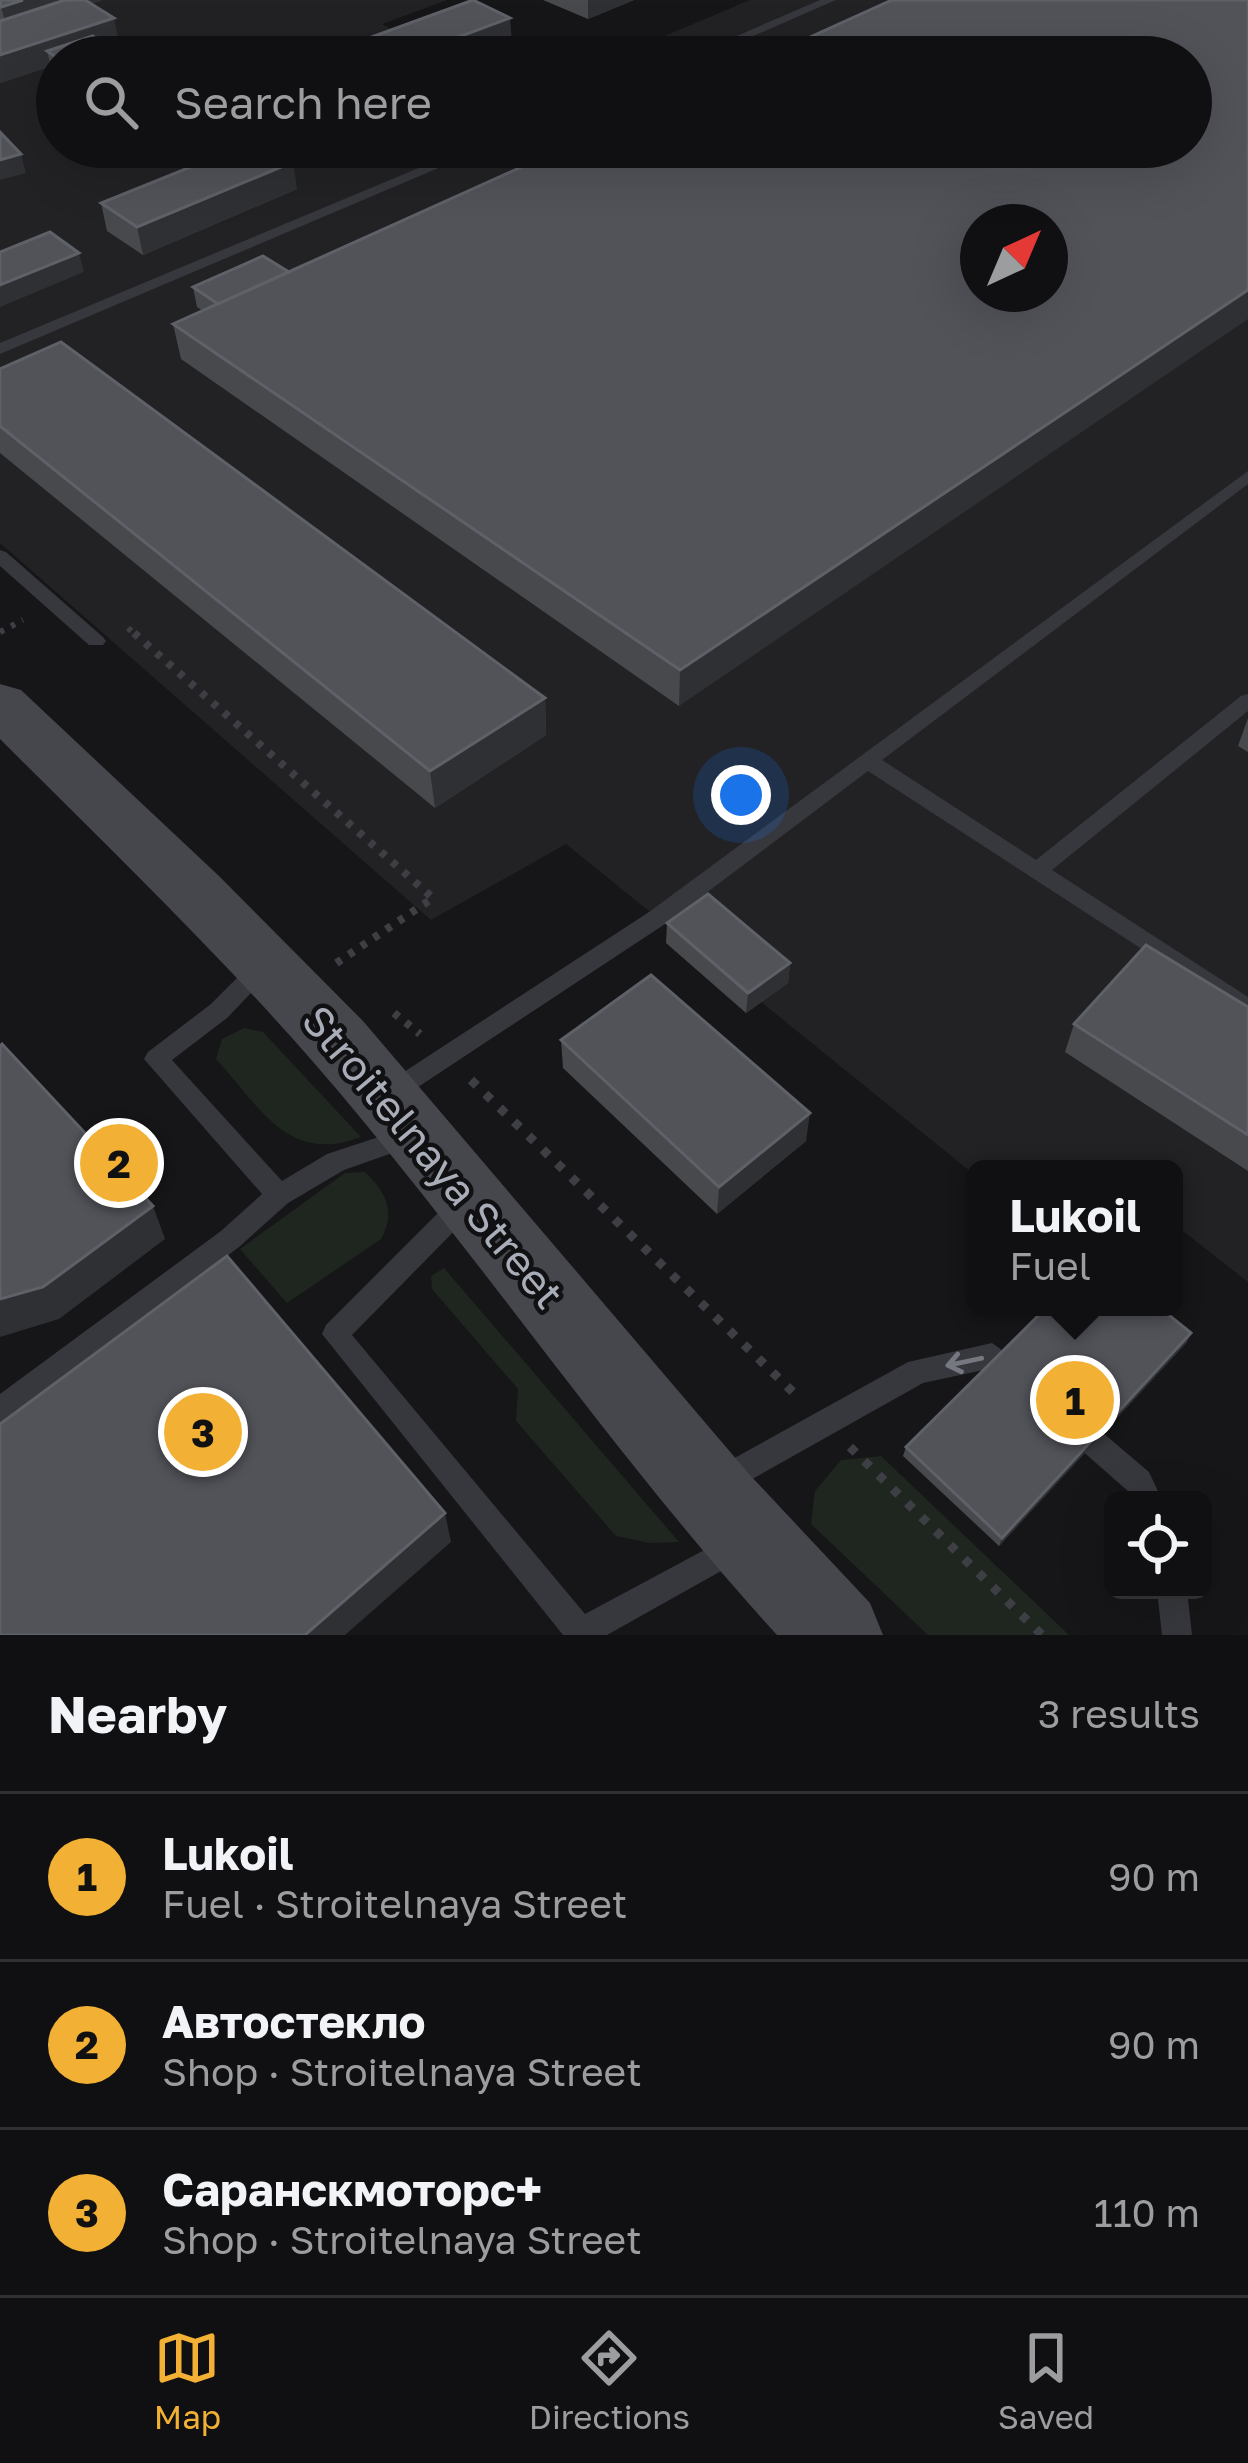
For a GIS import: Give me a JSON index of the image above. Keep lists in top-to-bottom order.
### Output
{
  "streets": {
    "street": ["Stroitelnaya Street"]
  },
  "north": "top right",
  "page": {
    "search": "Search here",
    "pins": ["2", "1", "3"],
    "popup": ["Lukoil", "Fuel"],
    "heading": ["Nearby", "3 results"],
    "list": [
      {
        "mark": "1",
        "name": "Lukoil",
        "note": "Fuel · Stroitelnaya Street",
        "value": "90 m"
      },
      {
        "mark": "2",
        "name": "Автостекло",
        "note": "Shop · Stroitelnaya Street",
        "value": "90 m"
      },
      {
        "mark": "3",
        "name": "Саранскмоторс+",
        "note": "Shop · Stroitelnaya Street",
        "value": "110 m"
      }
    ],
    "nav": ["Map", "Directions", "Saved"]
  }
}
